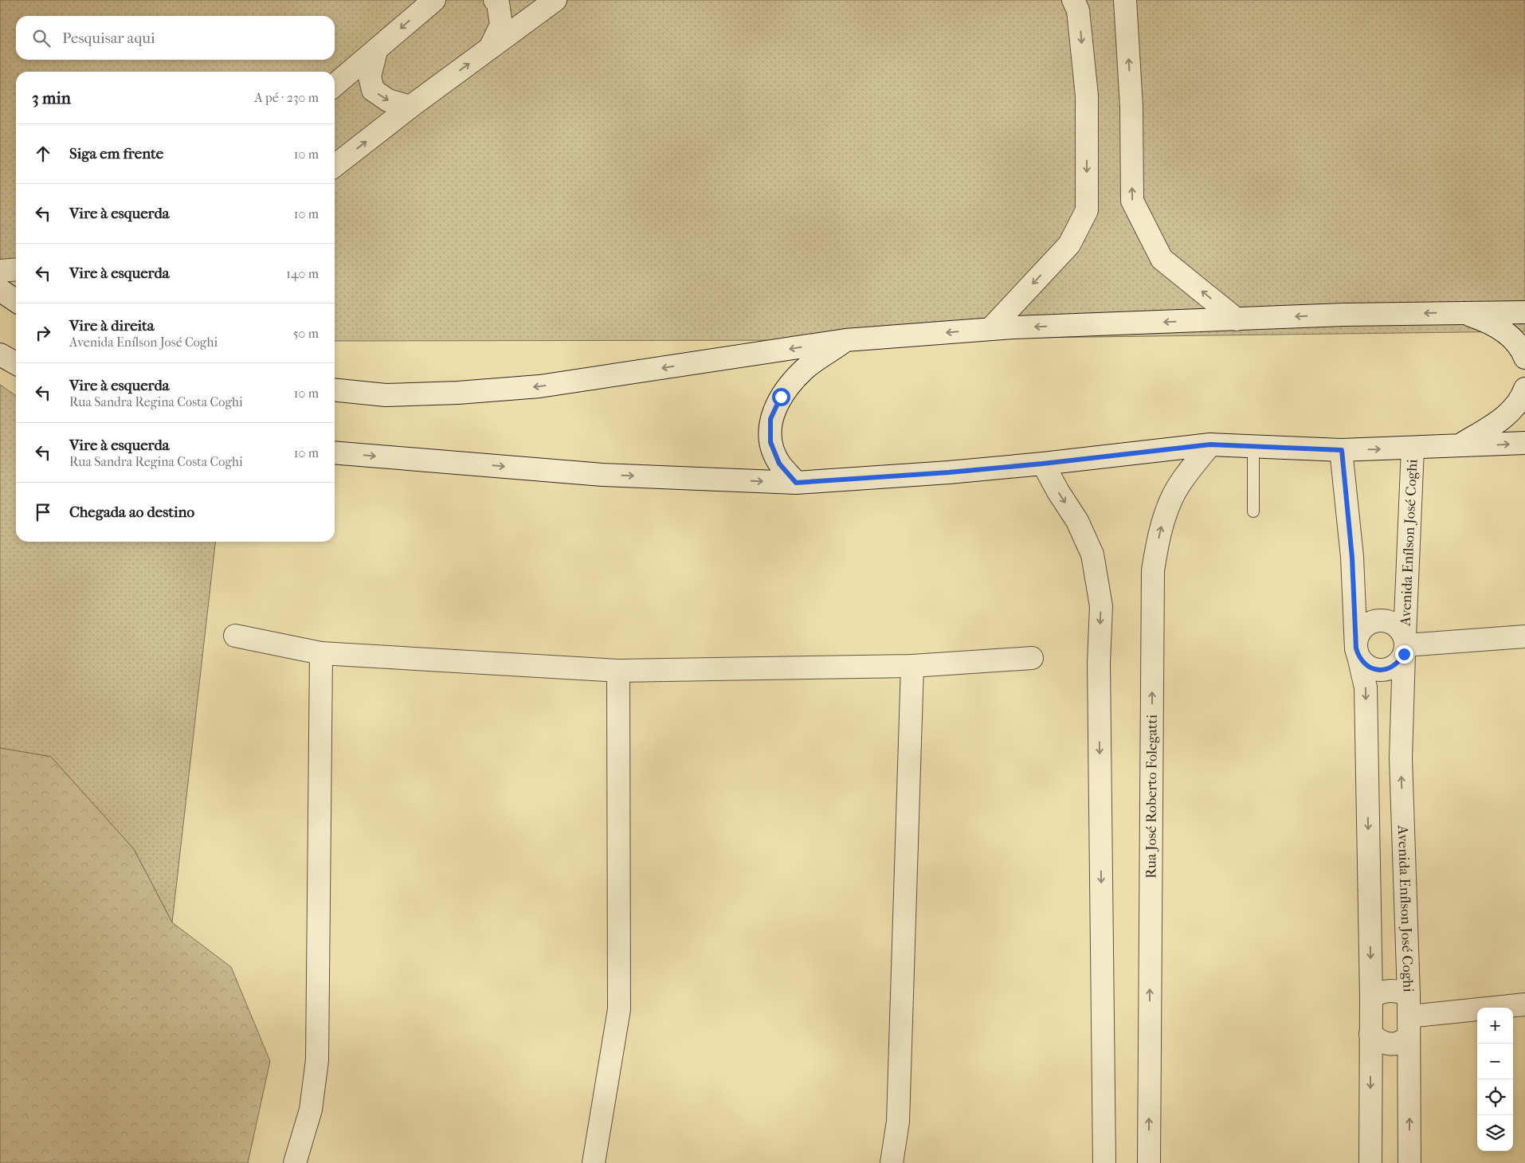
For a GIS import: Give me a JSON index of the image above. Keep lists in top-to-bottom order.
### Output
{
  "streets": {
    "street": ["Avenida Enílson José Coghi", "Rua José Roberto Folegatti"]
  },
  "page": {
    "search": "Pesquisar aqui",
    "heading": ["3 min", "A pé · 230 m"],
    "list": [
      ["Siga em frente", "10 m"],
      ["Vire à esquerda", "10 m"],
      ["Vire à esquerda", "140 m"],
      ["Vire à direita", "Avenida Enílson José Coghi", "50 m"],
      ["Vire à esquerda", "Rua Sandra Regina Costa Coghi", "10 m"],
      ["Vire à esquerda", "Rua Sandra Regina Costa Coghi", "10 m"],
      "Chegada ao destino"
    ],
    "map_buttons": ["+", "−"]
  }
}
